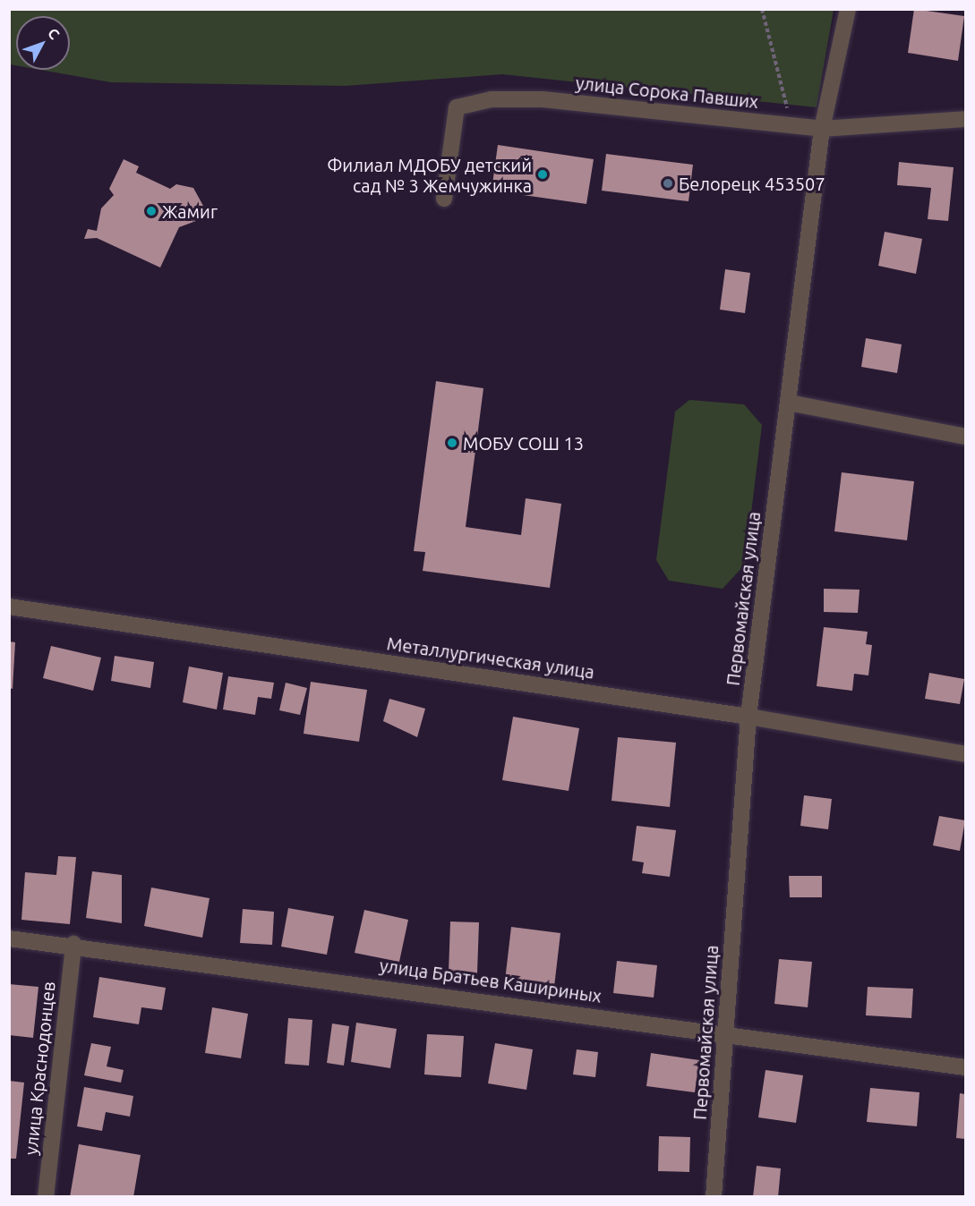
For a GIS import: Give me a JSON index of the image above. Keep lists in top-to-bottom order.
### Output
{
  "streets": {
    "street": [
      "улица Сорока Павших",
      "Первомайская улица",
      "Металлургическая улица",
      "улица Братьев Кашириных",
      "улица Краснодонцев"
    ]
  },
  "crossings": [
    ["улица Сорока Павших", "Первомайская улица"],
    ["Первомайская улица", "Металлургическая улица"],
    ["Первомайская улица", "улица Братьев Кашириных"],
    ["улица Братьев Кашириных", "улица Краснодонцев"]
  ],
  "places": [
    "Филиал МДОБУ детский сад № 3 Жемчужинка",
    "Белорецк 453507",
    "Жамиг",
    "МОБУ СОШ 13"
  ],
  "north": "top right"
}
